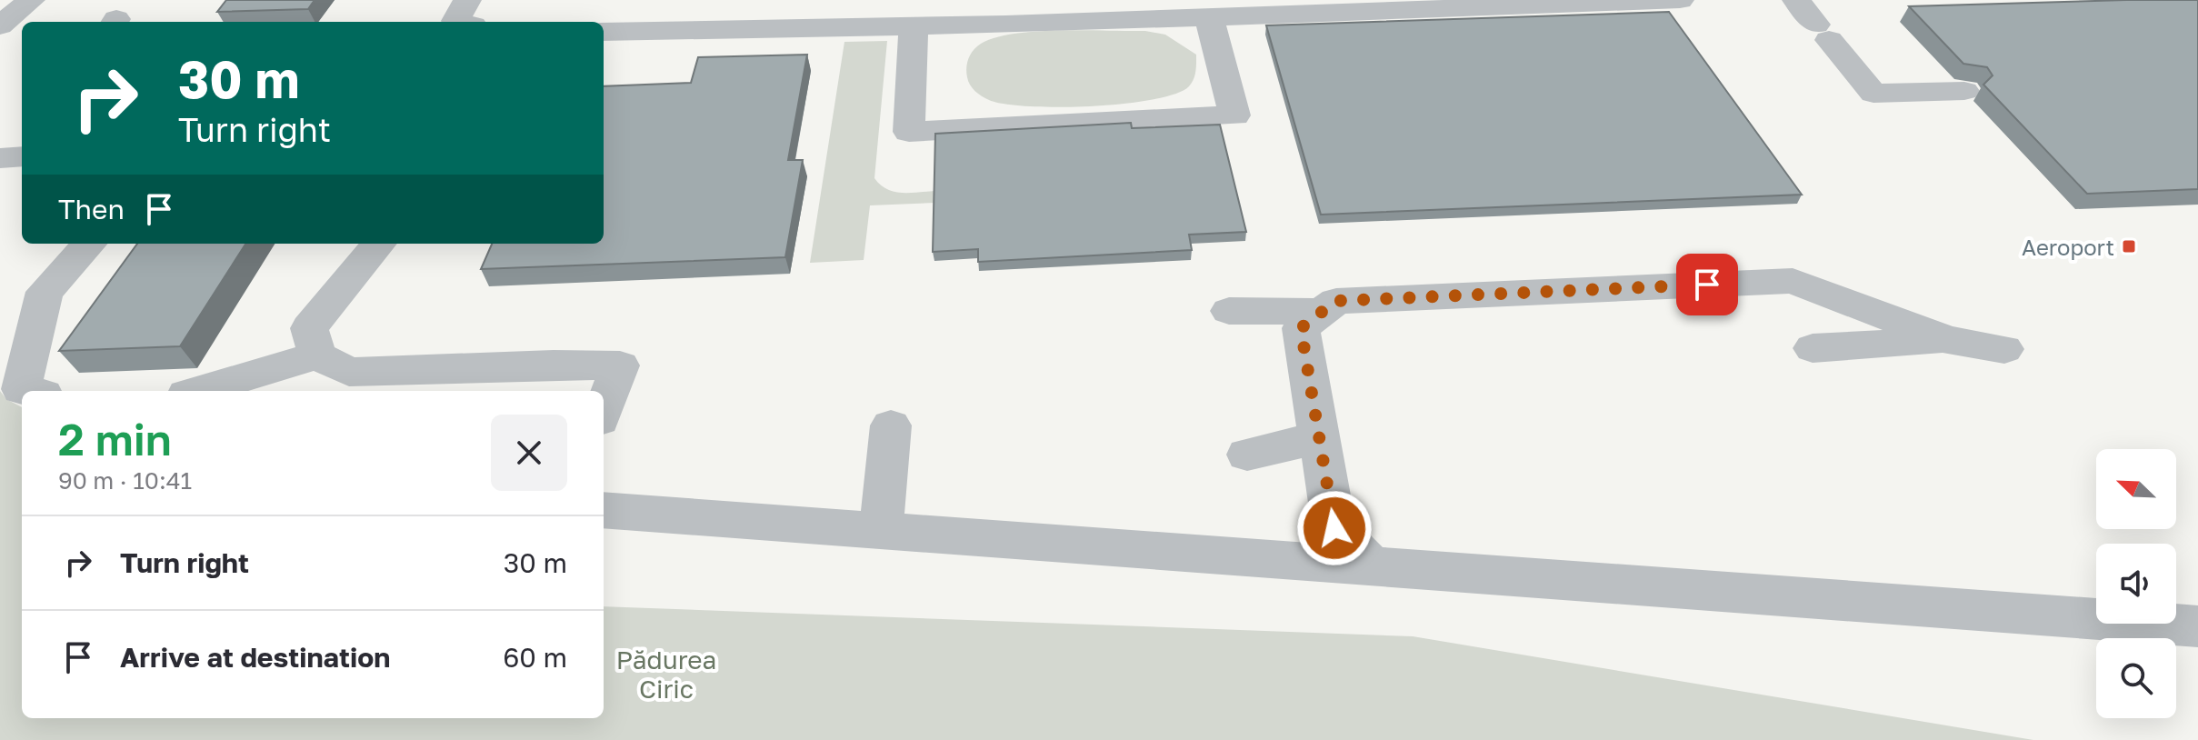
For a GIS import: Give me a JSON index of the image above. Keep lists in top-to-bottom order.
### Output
{
  "parks": ["Pădurea Ciric"],
  "places": {
    "transit": ["Aeroport"]
  },
  "north": "top left",
  "page": {
    "turn": ["30 m", "Turn right"],
    "then": "Then",
    "heading": ["2 min", "90 m · 10:41"],
    "list": [
      {
        "name": "Turn right",
        "value": "30 m"
      },
      {
        "name": "Arrive at destination",
        "value": "60 m"
      }
    ]
  }
}
